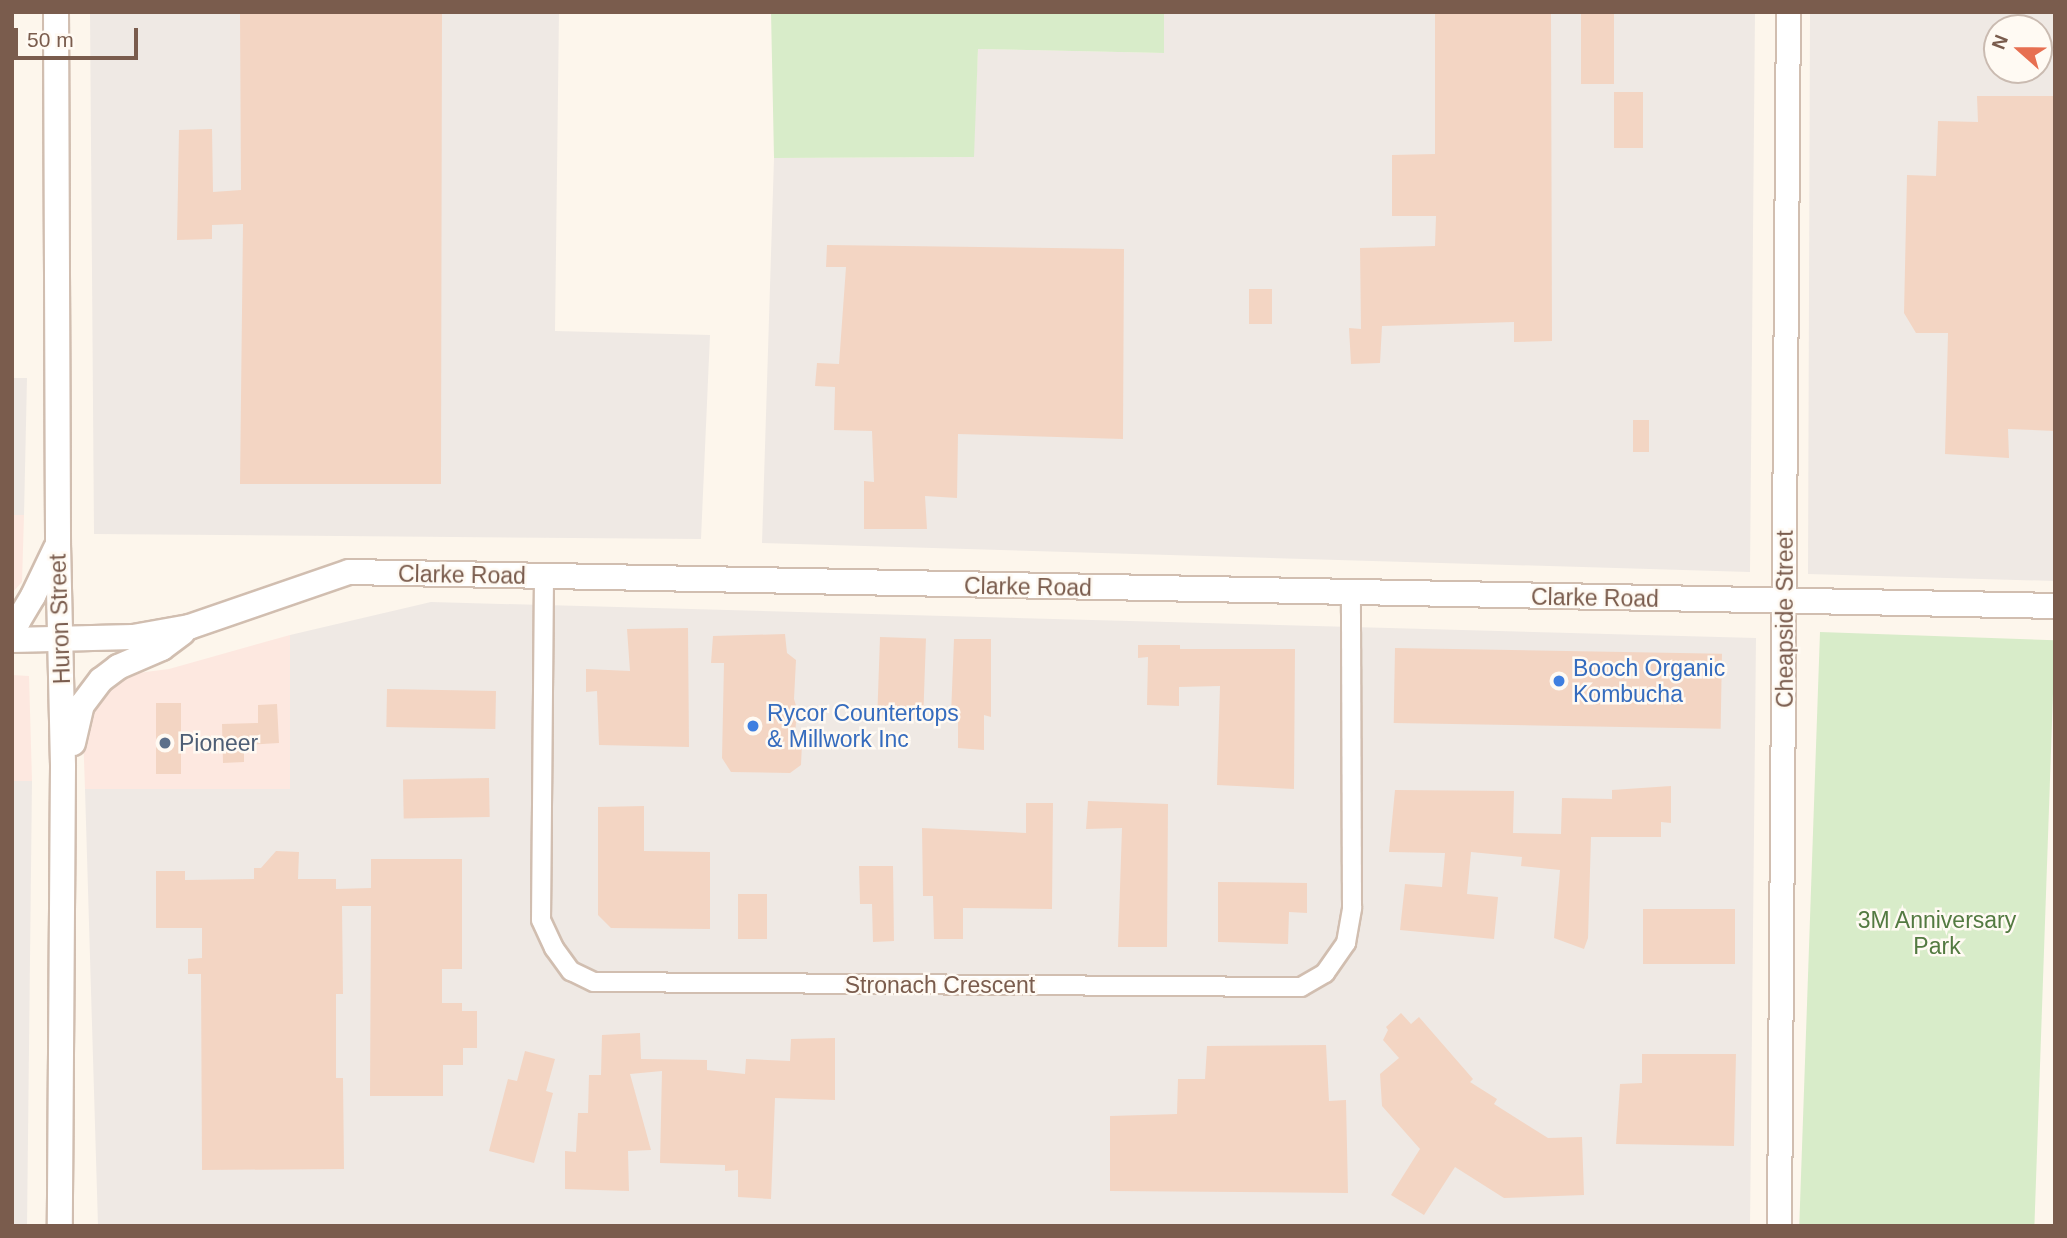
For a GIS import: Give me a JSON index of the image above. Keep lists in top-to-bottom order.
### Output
{
  "streets": {
    "main road": ["Clarke Road", "Huron Street"],
    "street": ["Cheapside Street", "Stronach Crescent"]
  },
  "crossings": [
    ["Clarke Road", "Huron Street"],
    ["Clarke Road", "Cheapside Street"],
    ["Clarke Road", "Stronach Crescent"]
  ],
  "parks": ["3M Anniversary Park"],
  "places": ["Booch Organic Kombucha", "Rycor Countertops & Millwork Inc", "Pioneer"],
  "scale_bar": "50 m",
  "north": "left"
}
